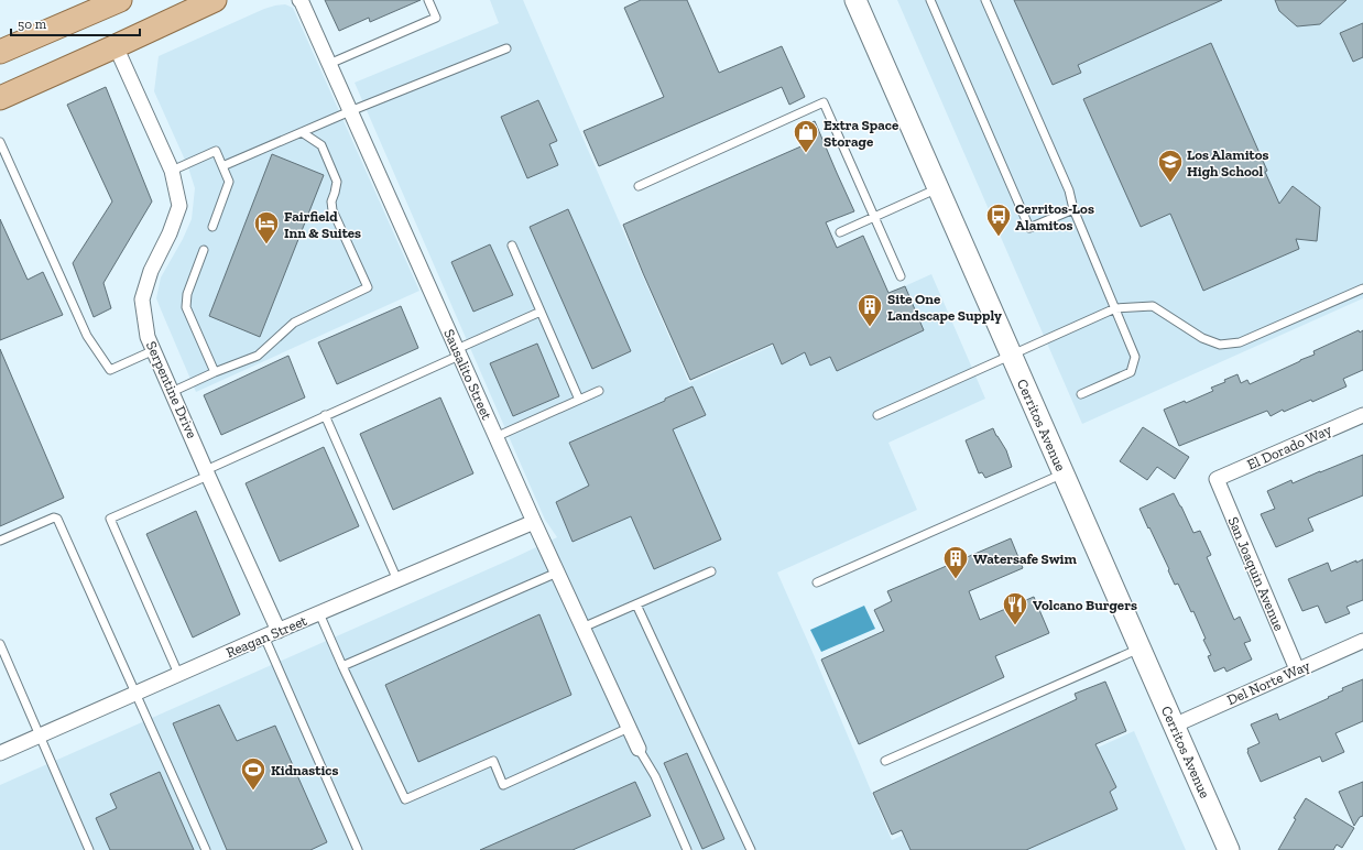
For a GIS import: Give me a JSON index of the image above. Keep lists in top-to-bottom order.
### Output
{
  "streets": {
    "main road": ["Cerritos Avenue"],
    "street": [
      "Sausalito Street",
      "Serpentine Drive",
      "El Dorado Way",
      "San Joaquin Avenue",
      "Reagan Street",
      "Del Norte Way"
    ]
  },
  "crossings": [
    ["Sausalito Street", "Reagan Street"],
    ["Serpentine Drive", "Reagan Street"],
    ["Cerritos Avenue", "Del Norte Way"],
    ["El Dorado Way", "San Joaquin Avenue"],
    ["San Joaquin Avenue", "Del Norte Way"]
  ],
  "places": {
    "shop": ["Extra Space Storage"],
    "school or university": ["Los Alamitos High School"],
    "bus stop": ["Cerritos-Los Alamitos"],
    "hotel": ["Fairfield Inn & Suites"],
    "building": ["Site One Landscape Supply", "Watersafe Swim"],
    "restaurant": ["Volcano Burgers"],
    "sports": ["Kidnastics"]
  },
  "scale_bar": "50 m"
}
